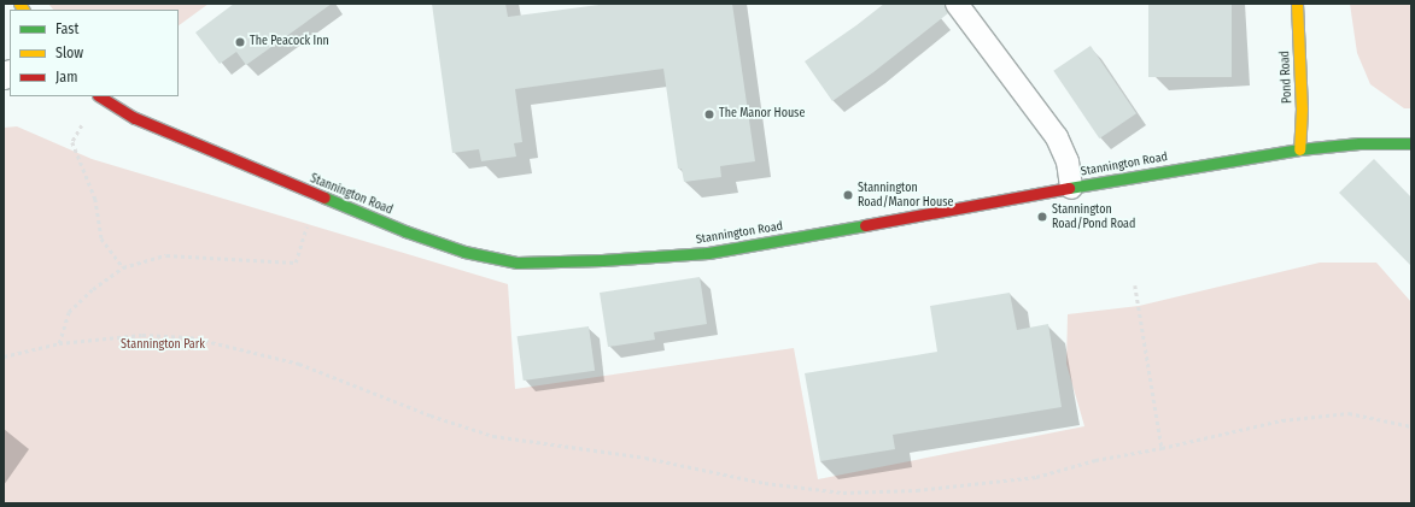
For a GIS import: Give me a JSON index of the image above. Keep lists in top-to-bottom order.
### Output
{
  "streets": {
    "main road": ["Pond Road", "Stannington Road"]
  },
  "crossings": [
    ["Pond Road", "Stannington Road"]
  ],
  "parks": ["Stannington Park"],
  "places": [
    "The Peacock Inn",
    "The Manor House",
    "Stannington Road/Manor House",
    "Stannington Road/Pond Road"
  ],
  "legend": ["Fast", "Slow", "Jam"]
}
